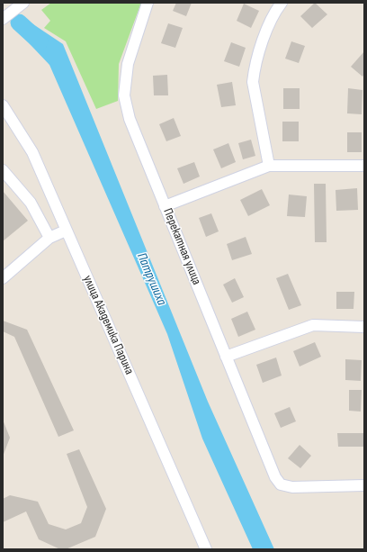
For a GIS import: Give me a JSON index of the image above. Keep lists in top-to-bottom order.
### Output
{
  "streets": {
    "street": ["Перекатная улица", "улица Академика Парина"]
  },
  "water": ["Патрушиха"]
}
